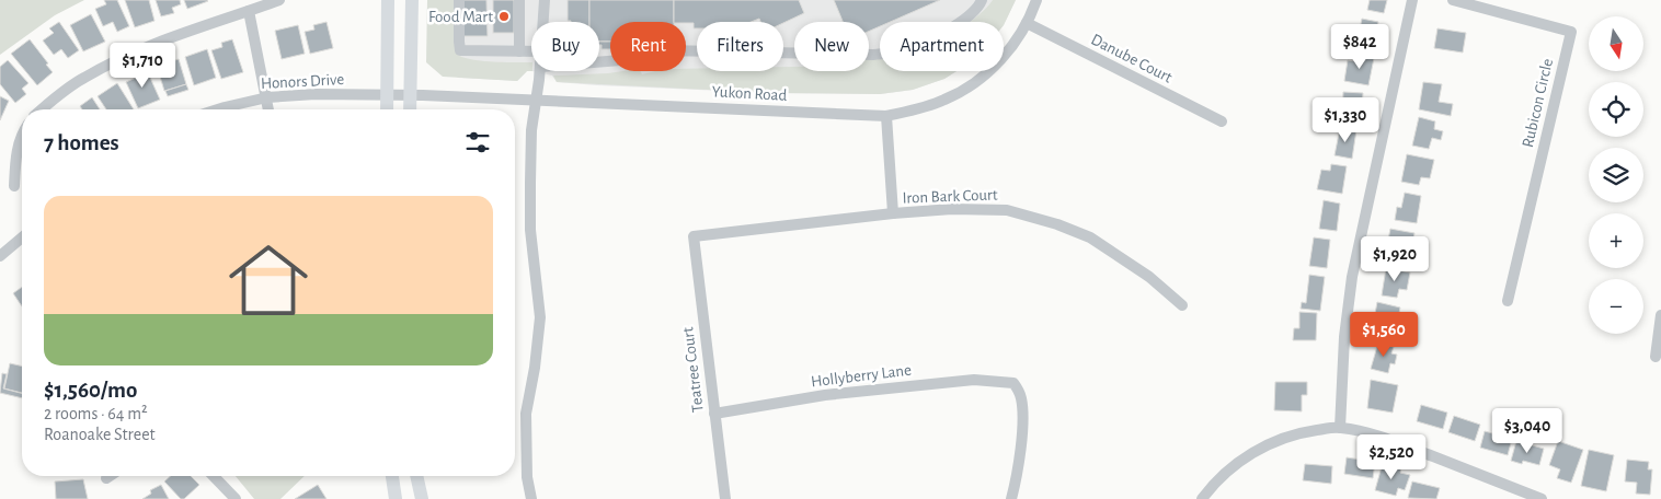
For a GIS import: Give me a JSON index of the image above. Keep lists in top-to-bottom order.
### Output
{
  "streets": {
    "street": [
      "Danube Court",
      "Honors Drive",
      "Yukon Road",
      "Rubicon Circle",
      "Iron Bark Court",
      "Teatree Court",
      "Hollyberry Lane"
    ]
  },
  "crossings": [
    ["Danube Court", "Yukon Road"],
    ["Honors Drive", "Yukon Road"],
    ["Iron Bark Court", "Teatree Court"],
    ["Teatree Court", "Hollyberry Lane"]
  ],
  "places": ["Food Mart"],
  "north": "bottom",
  "page": {
    "map_buttons": ["+", "−"],
    "chip": [
      "Buy",
      "Rent",
      "Filters",
      "New",
      "Apartment"
    ],
    "price": [
      "$842",
      "$1,710",
      "$1,330",
      "$1,920",
      "$1,560",
      "$3,040",
      "$2,520"
    ],
    "heading": "7 homes",
    "list": [
      {
        "name": "$1,560/mo",
        "note": "2 rooms · 64 m² · Roanoake Street"
      }
    ]
  }
}
